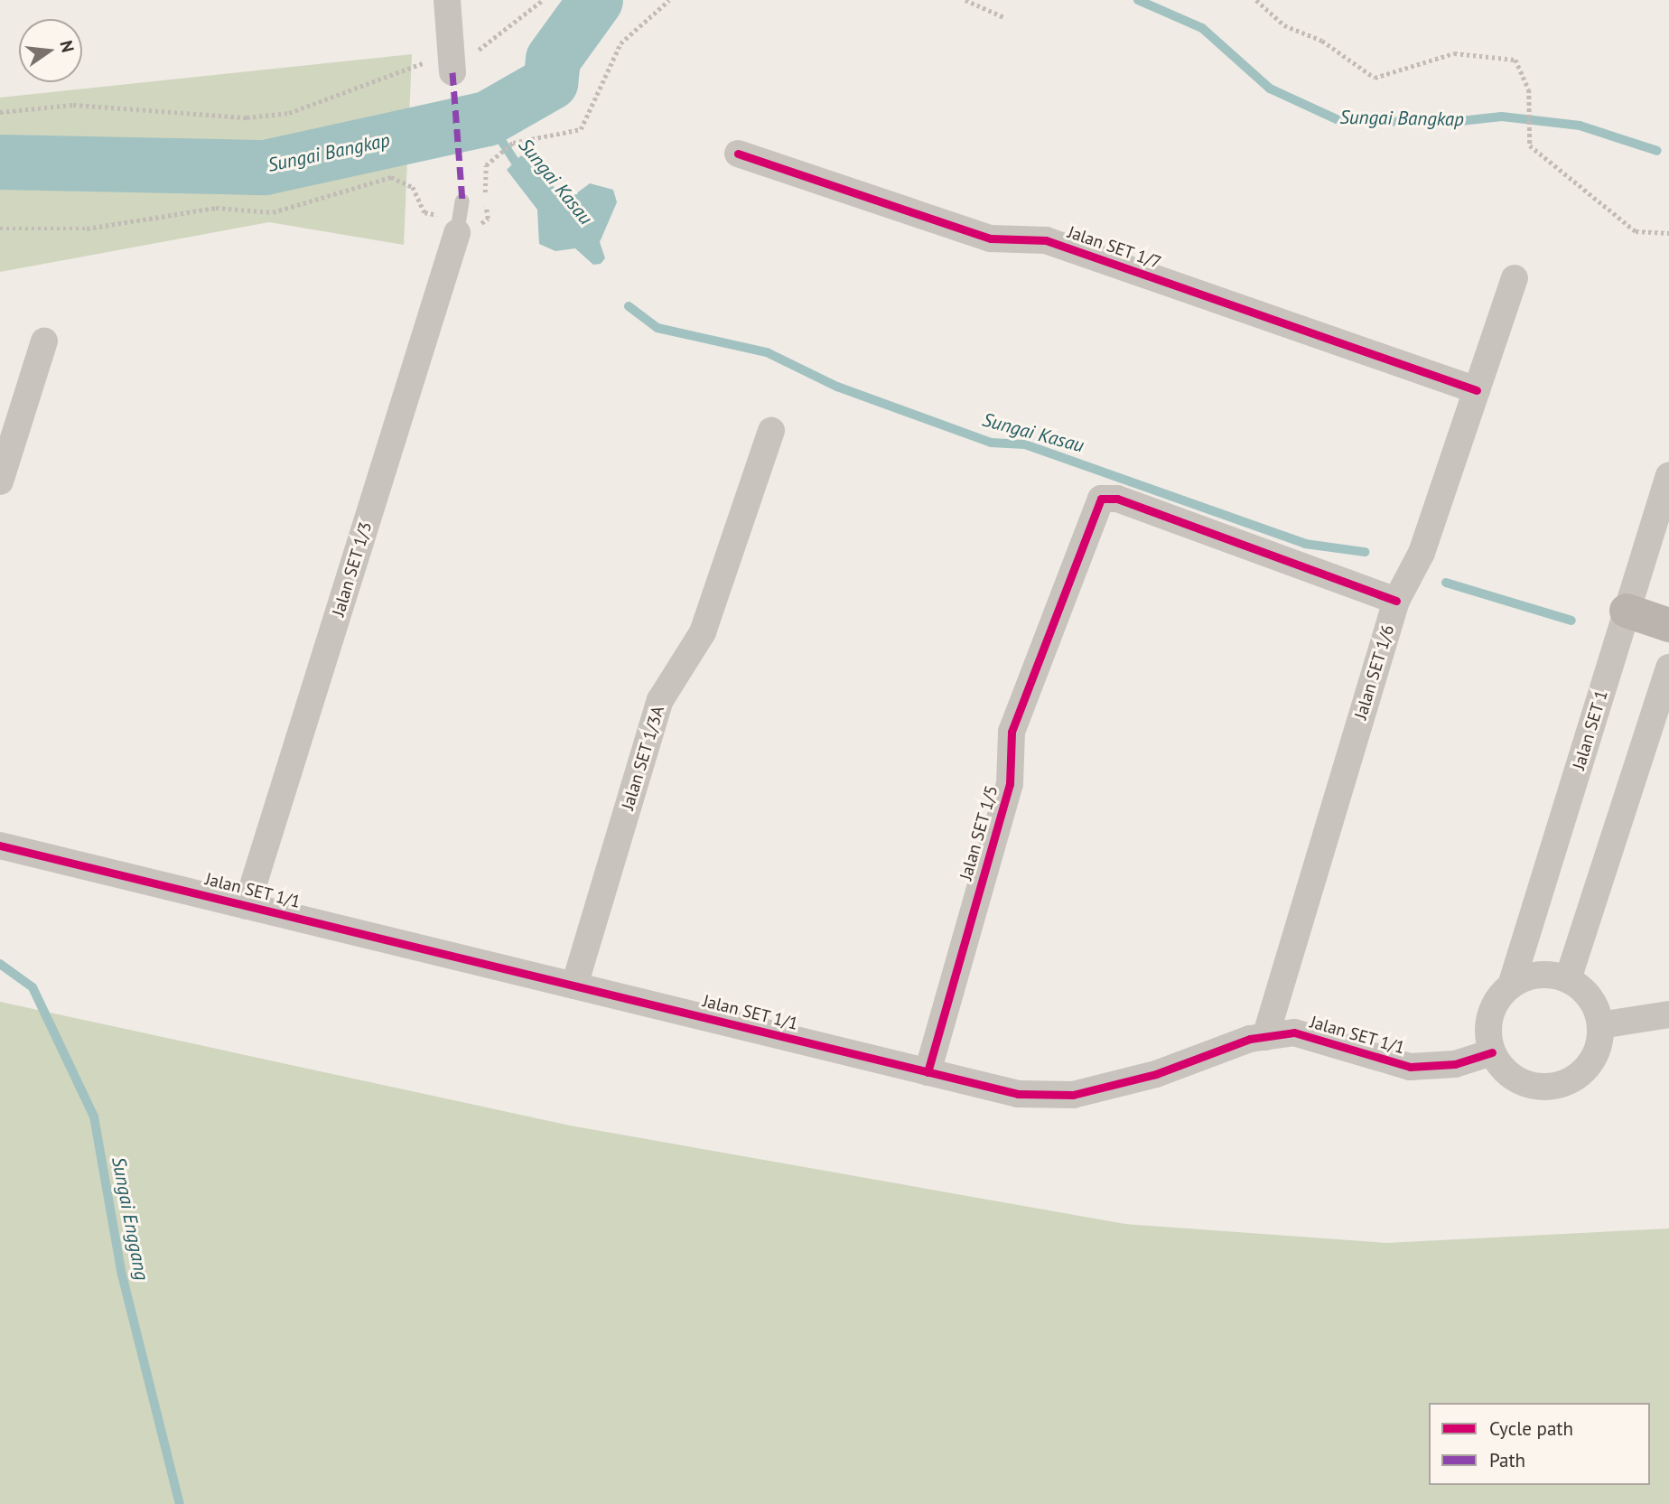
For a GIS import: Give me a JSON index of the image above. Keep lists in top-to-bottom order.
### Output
{
  "streets": {
    "street": [
      "Jalan SET 1/7",
      "Jalan SET 1/3",
      "Jalan SET 1/6",
      "Jalan SET 1",
      "Jalan SET 1/3A",
      "Jalan SET 1/5",
      "Jalan SET 1/1"
    ]
  },
  "crossings": [
    ["Jalan SET 1/7", "Jalan SET 1/6"],
    ["Jalan SET 1/3", "Jalan SET 1/1"],
    ["Jalan SET 1/6", "Jalan SET 1/5"],
    ["Jalan SET 1/6", "Jalan SET 1/1"],
    ["Jalan SET 1", "Jalan SET 1/1"],
    ["Jalan SET 1/3A", "Jalan SET 1/1"],
    ["Jalan SET 1/5", "Jalan SET 1/1"]
  ],
  "water": ["Sungai Bangkap", "Sungai Kasau", "Sungai Enggang"],
  "legend": ["Cycle path", "Path"],
  "north": "right"
}
